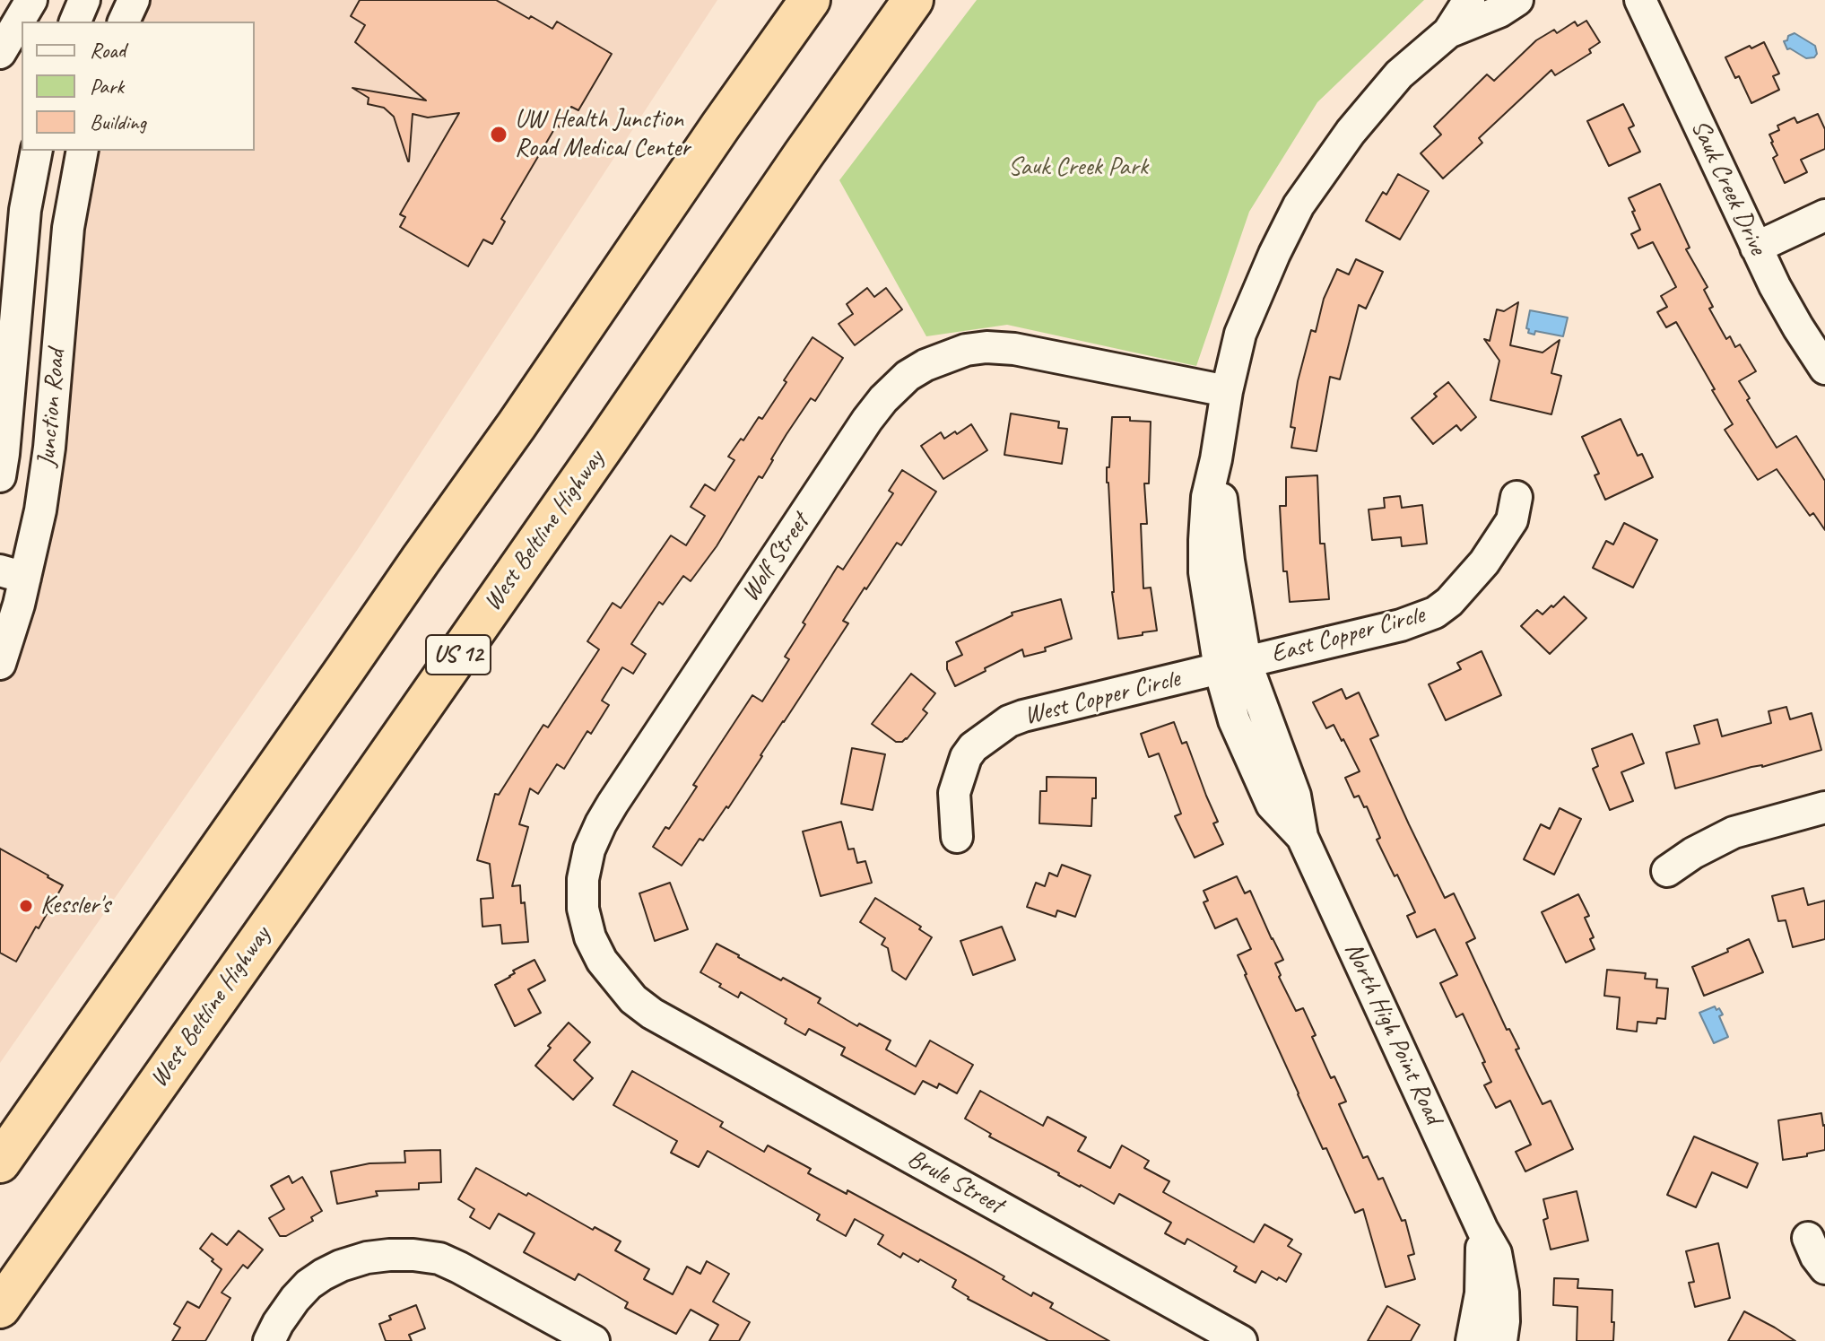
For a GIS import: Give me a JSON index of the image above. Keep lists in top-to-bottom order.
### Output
{
  "streets": {
    "highway": ["West Beltline Highway", "US 12"],
    "street": [
      "Sauk Creek Drive",
      "Junction Road",
      "Wolf Street",
      "East Copper Circle",
      "West Copper Circle",
      "North High Point Road",
      "Brule Street"
    ]
  },
  "crossings": [
    ["Wolf Street", "North High Point Road"],
    ["Wolf Street", "Brule Street"],
    ["East Copper Circle", "West Copper Circle"],
    ["East Copper Circle", "North High Point Road"],
    ["West Copper Circle", "North High Point Road"]
  ],
  "parks": ["Sauk Creek Park"],
  "places": ["UW Health Junction Road Medical Center", "Kessler's"],
  "legend": ["Road", "Park", "Building"]
}
